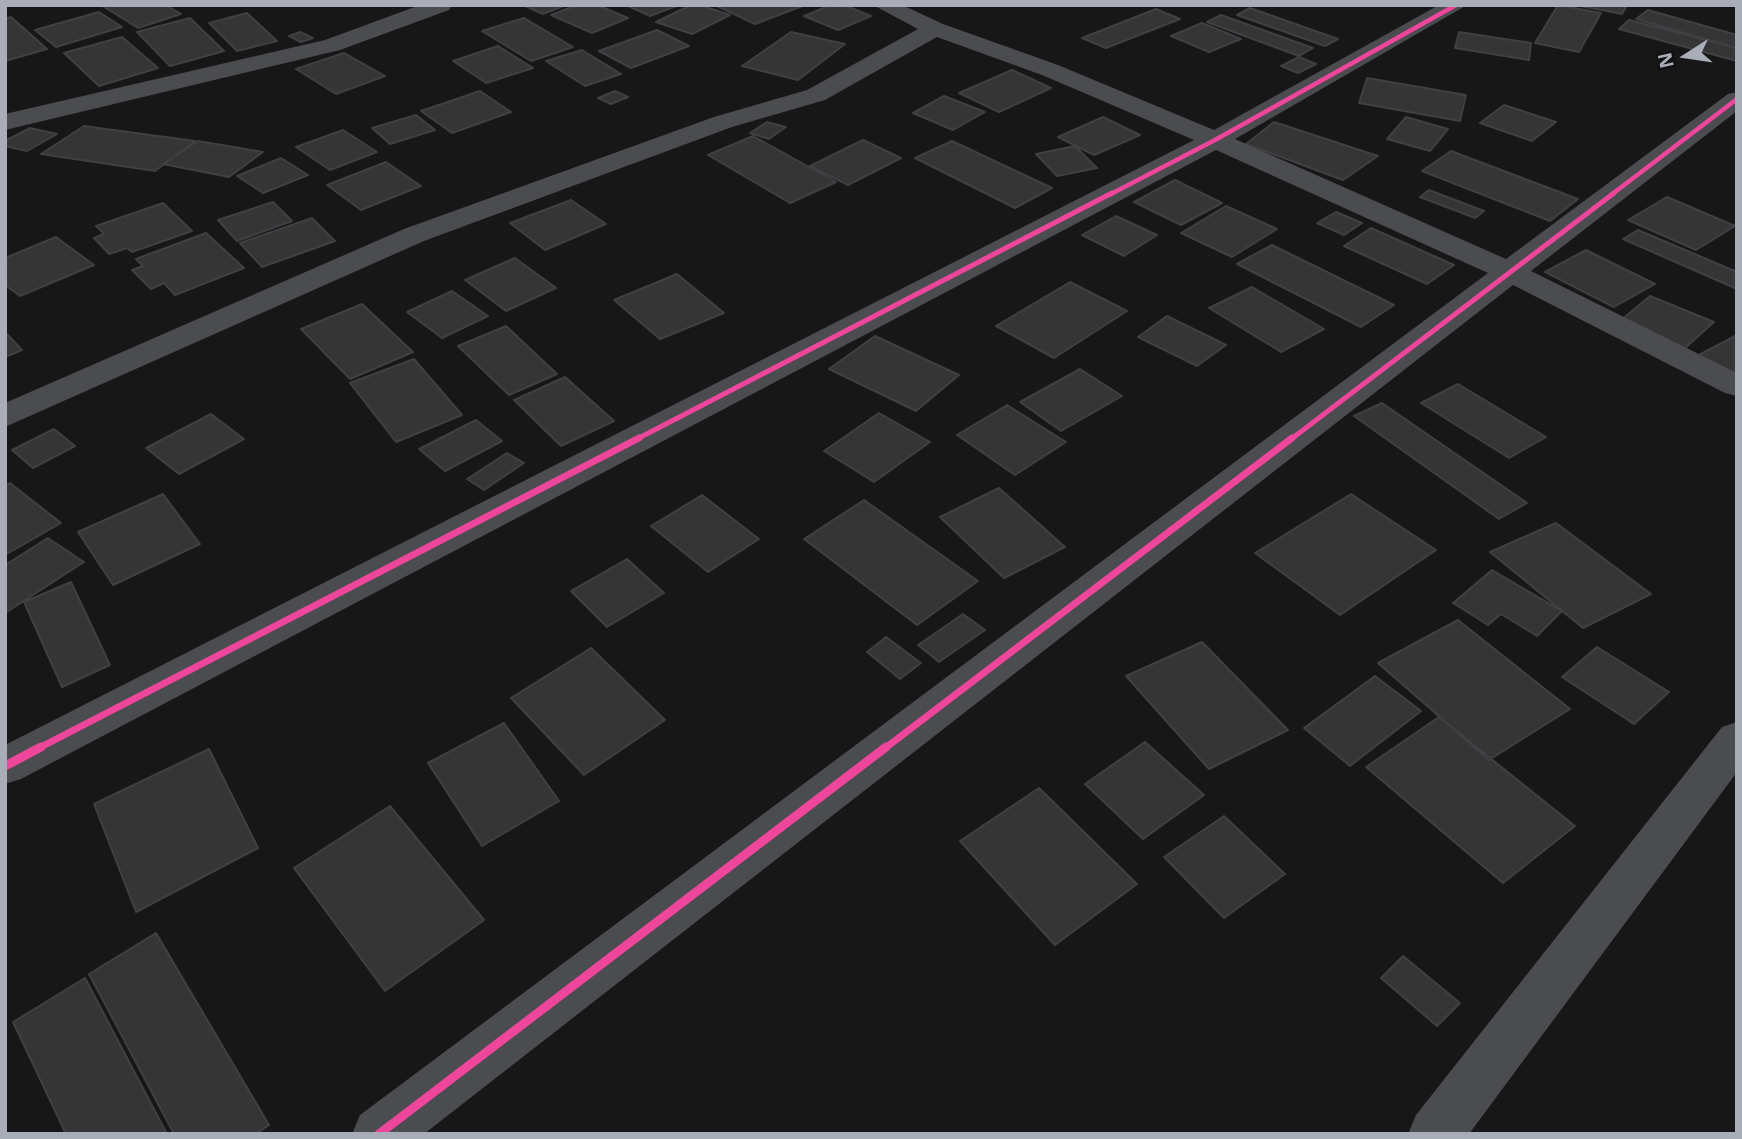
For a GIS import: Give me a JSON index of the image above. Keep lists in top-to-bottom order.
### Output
{
  "north": "left"
}
